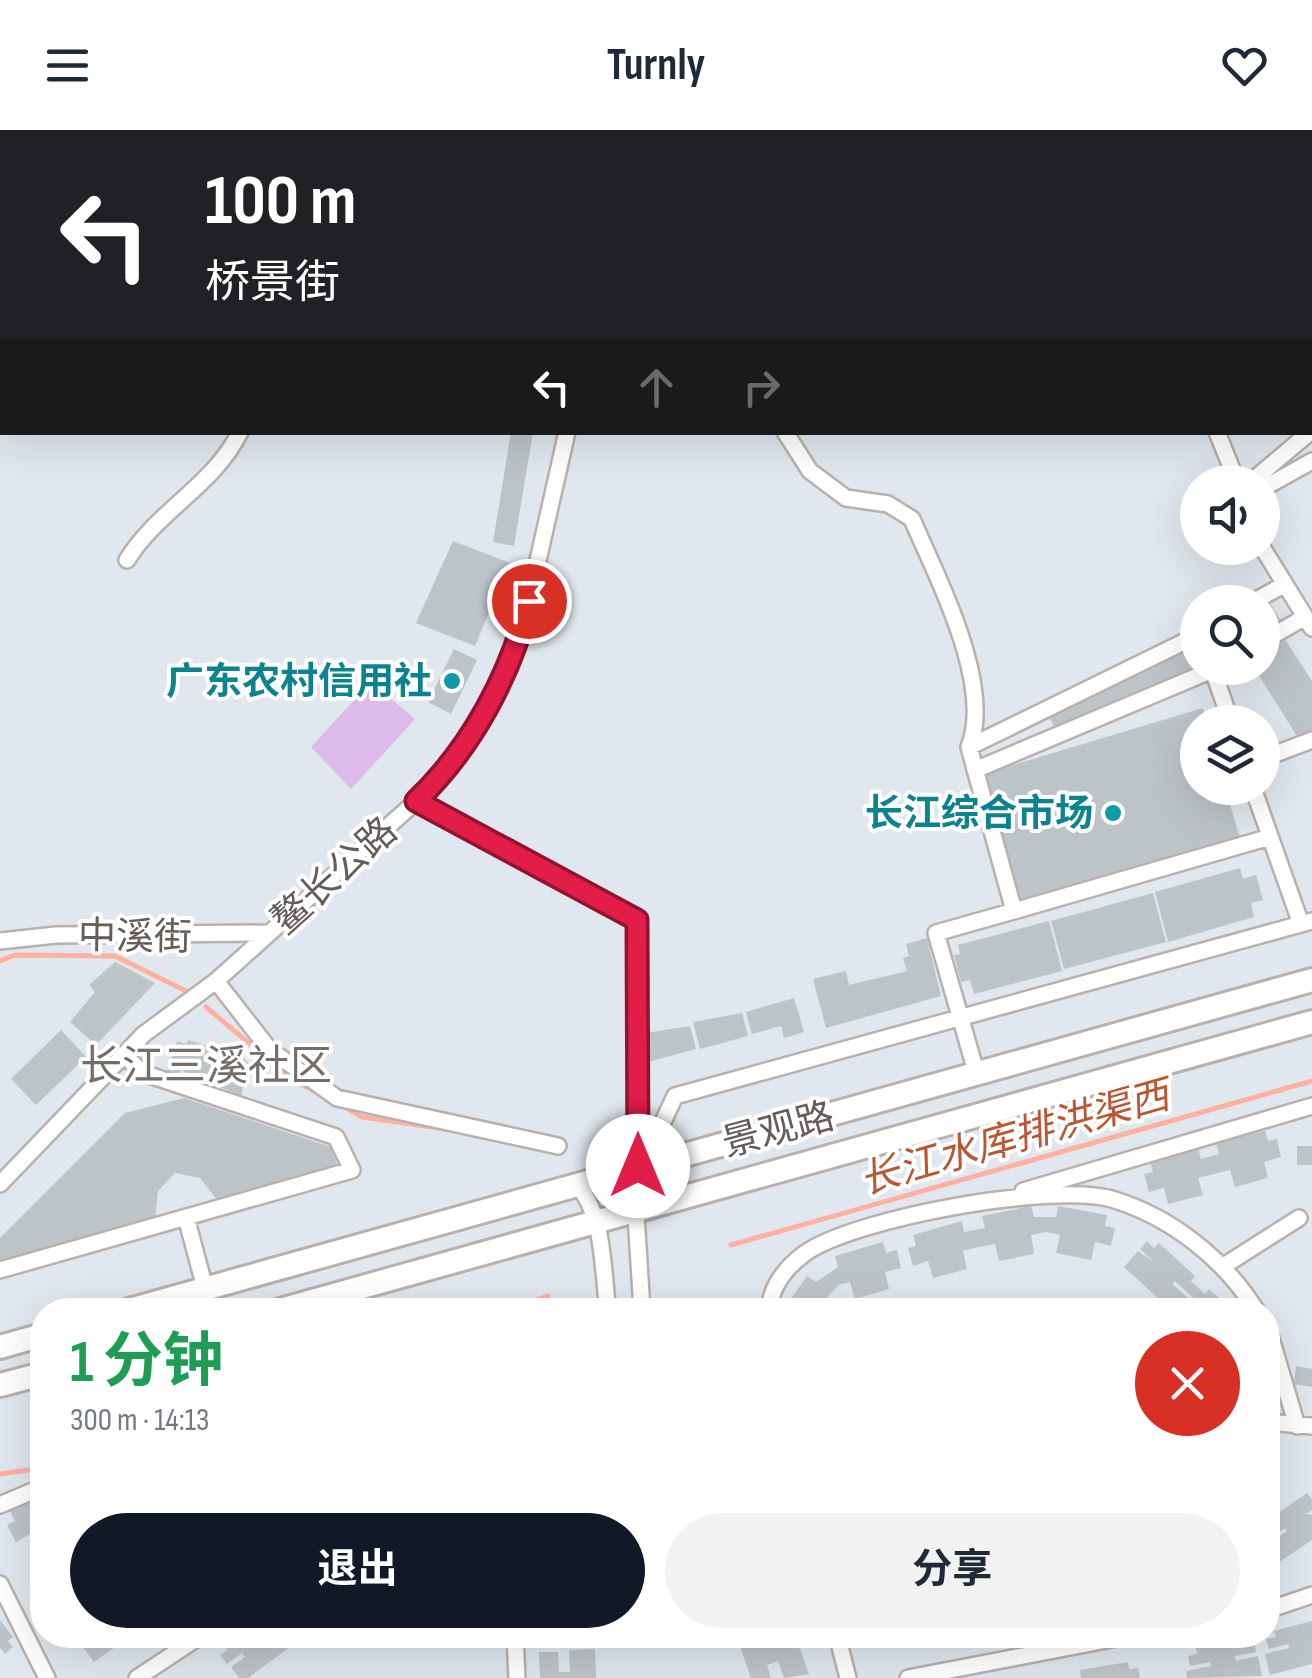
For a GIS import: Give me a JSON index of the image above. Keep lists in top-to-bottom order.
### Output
{
  "streets": {
    "main road": ["景观路"],
    "street": ["鳌长公路", "中溪街"]
  },
  "crossings": [
    ["鳌长公路", "中溪街"]
  ],
  "districts": ["长江三溪社区"],
  "water": ["长江水库排洪渠西"],
  "places": ["广东农村信用社", "长江综合市场"],
  "page": {
    "header": "Turnly",
    "turn": ["100 m", "桥景街"],
    "heading": ["1 分钟", "300 m · 14:13"],
    "buttons": ["退出", "分享"]
  }
}
